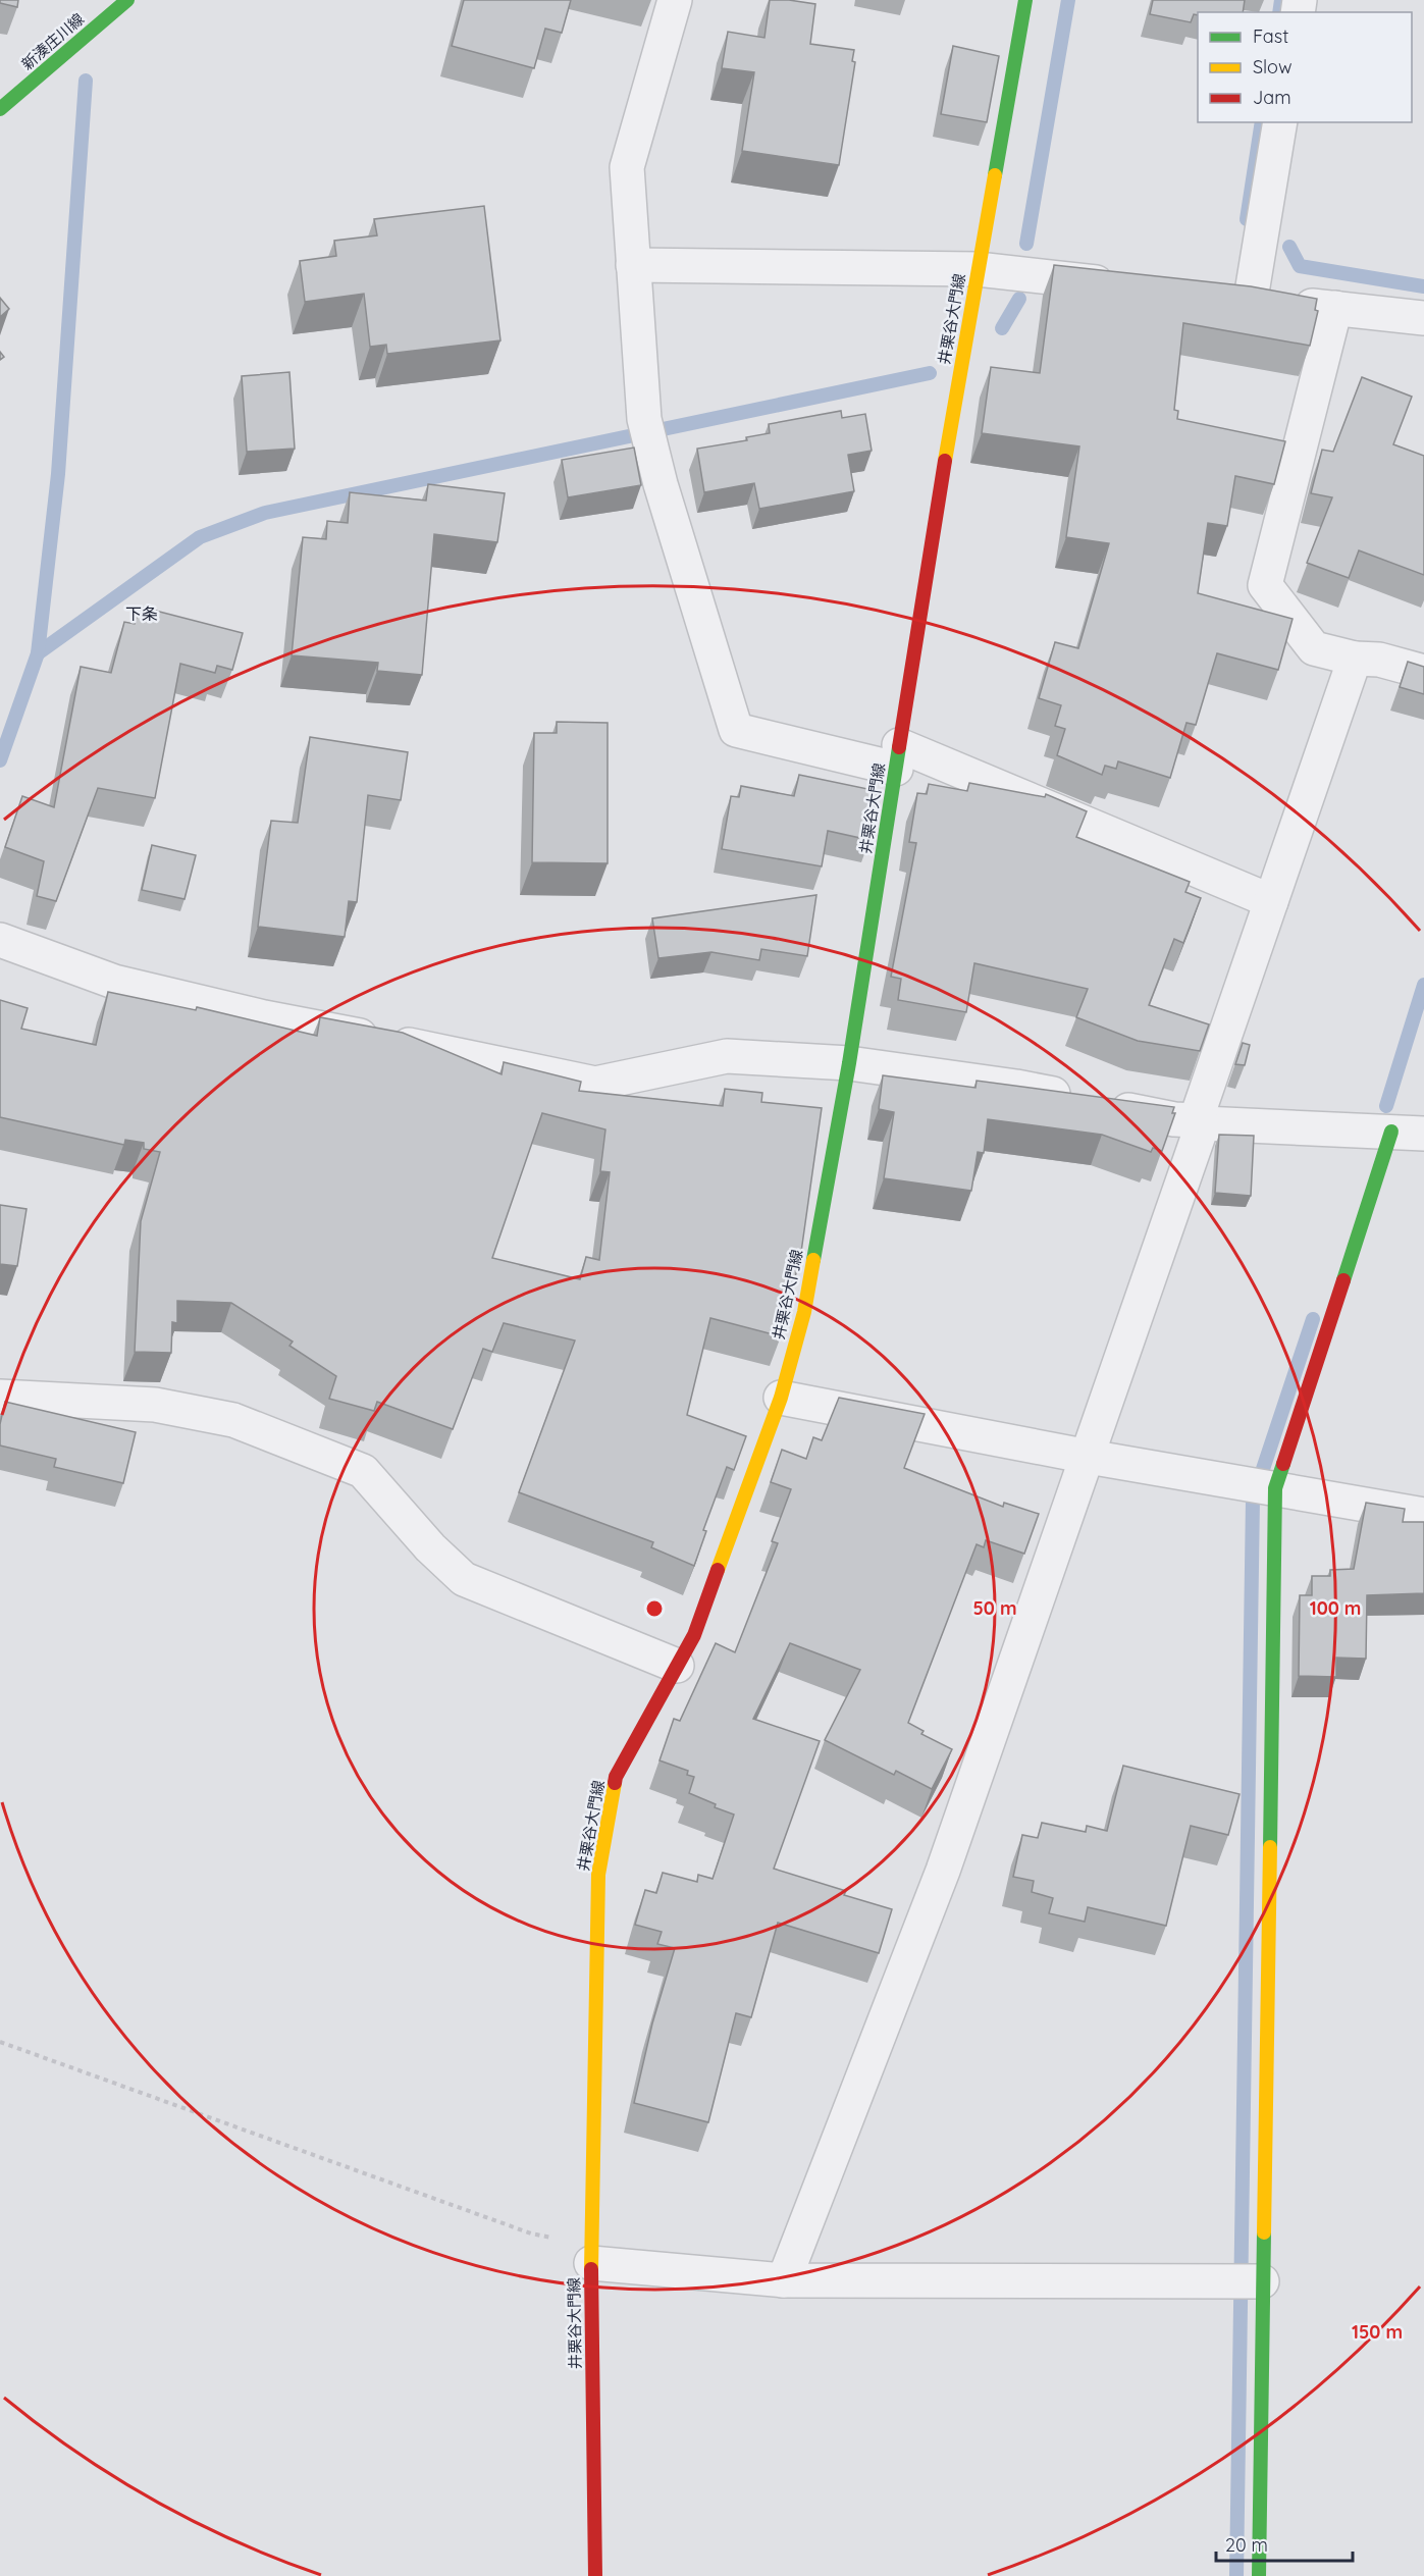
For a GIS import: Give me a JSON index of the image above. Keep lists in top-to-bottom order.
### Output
{
  "streets": {
    "main road": ["新湊庄川線", "井栗谷大門線"]
  },
  "districts": ["下条"],
  "legend": ["Fast", "Slow", "Jam"],
  "scale_bar": "20 m",
  "rings": ["50 m", "100 m", "150 m"]
}
